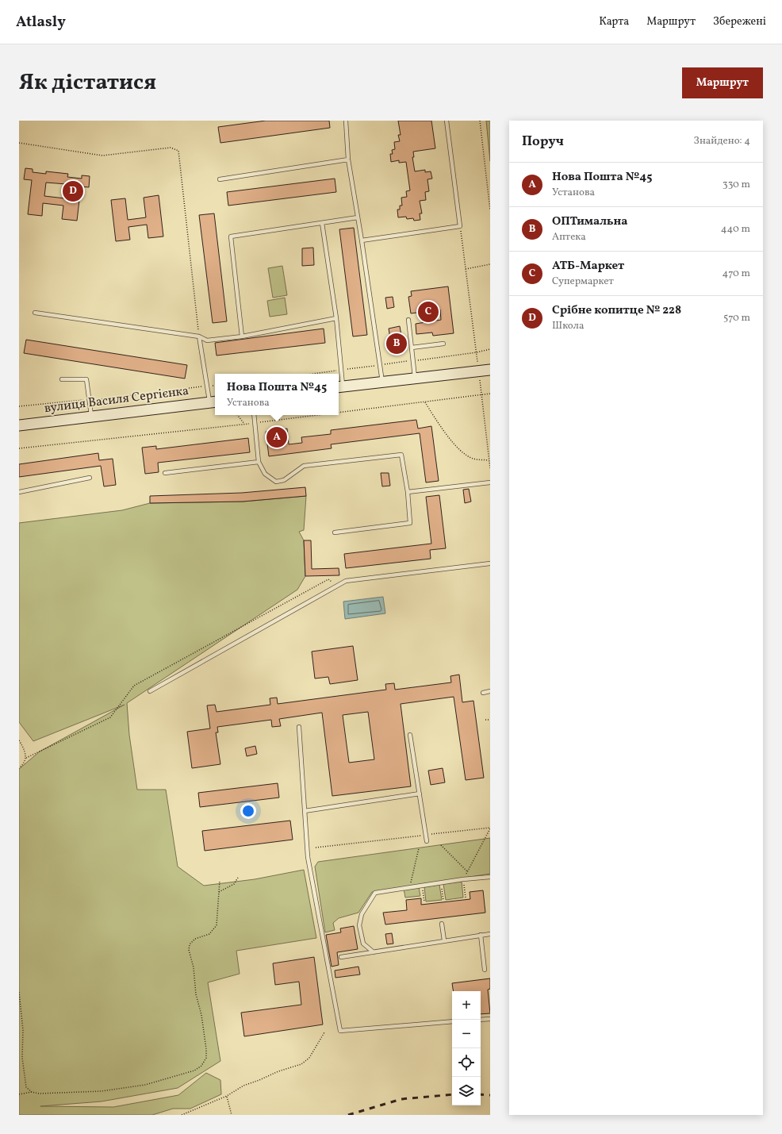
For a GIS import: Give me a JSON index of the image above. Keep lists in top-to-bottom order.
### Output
{
  "streets": {
    "main road": ["вулиця Василя Сергієнка"]
  },
  "page": {
    "header": "Atlasly",
    "nav": ["Карта", "Маршрут", "Збережені"],
    "title": "Як дістатися",
    "buttons": "Маршрут",
    "heading": ["Поруч", "Знайдено: 4"],
    "list": [
      {
        "mark": "A",
        "name": "Нова Пошта №45",
        "note": "Установа",
        "value": "330 m"
      },
      {
        "mark": "B",
        "name": "ОПТимальна",
        "note": "Аптека",
        "value": "440 m"
      },
      {
        "mark": "C",
        "name": "АТБ-Маркет",
        "note": "Супермаркет",
        "value": "470 m"
      },
      {
        "mark": "D",
        "name": "Срібне копитце № 228",
        "note": "Школа",
        "value": "570 m"
      }
    ],
    "pins": [
      "D",
      "C",
      "B",
      "A"
    ],
    "popup": ["Нова Пошта №45", "Установа"],
    "map_buttons": ["+", "−"]
  }
}
